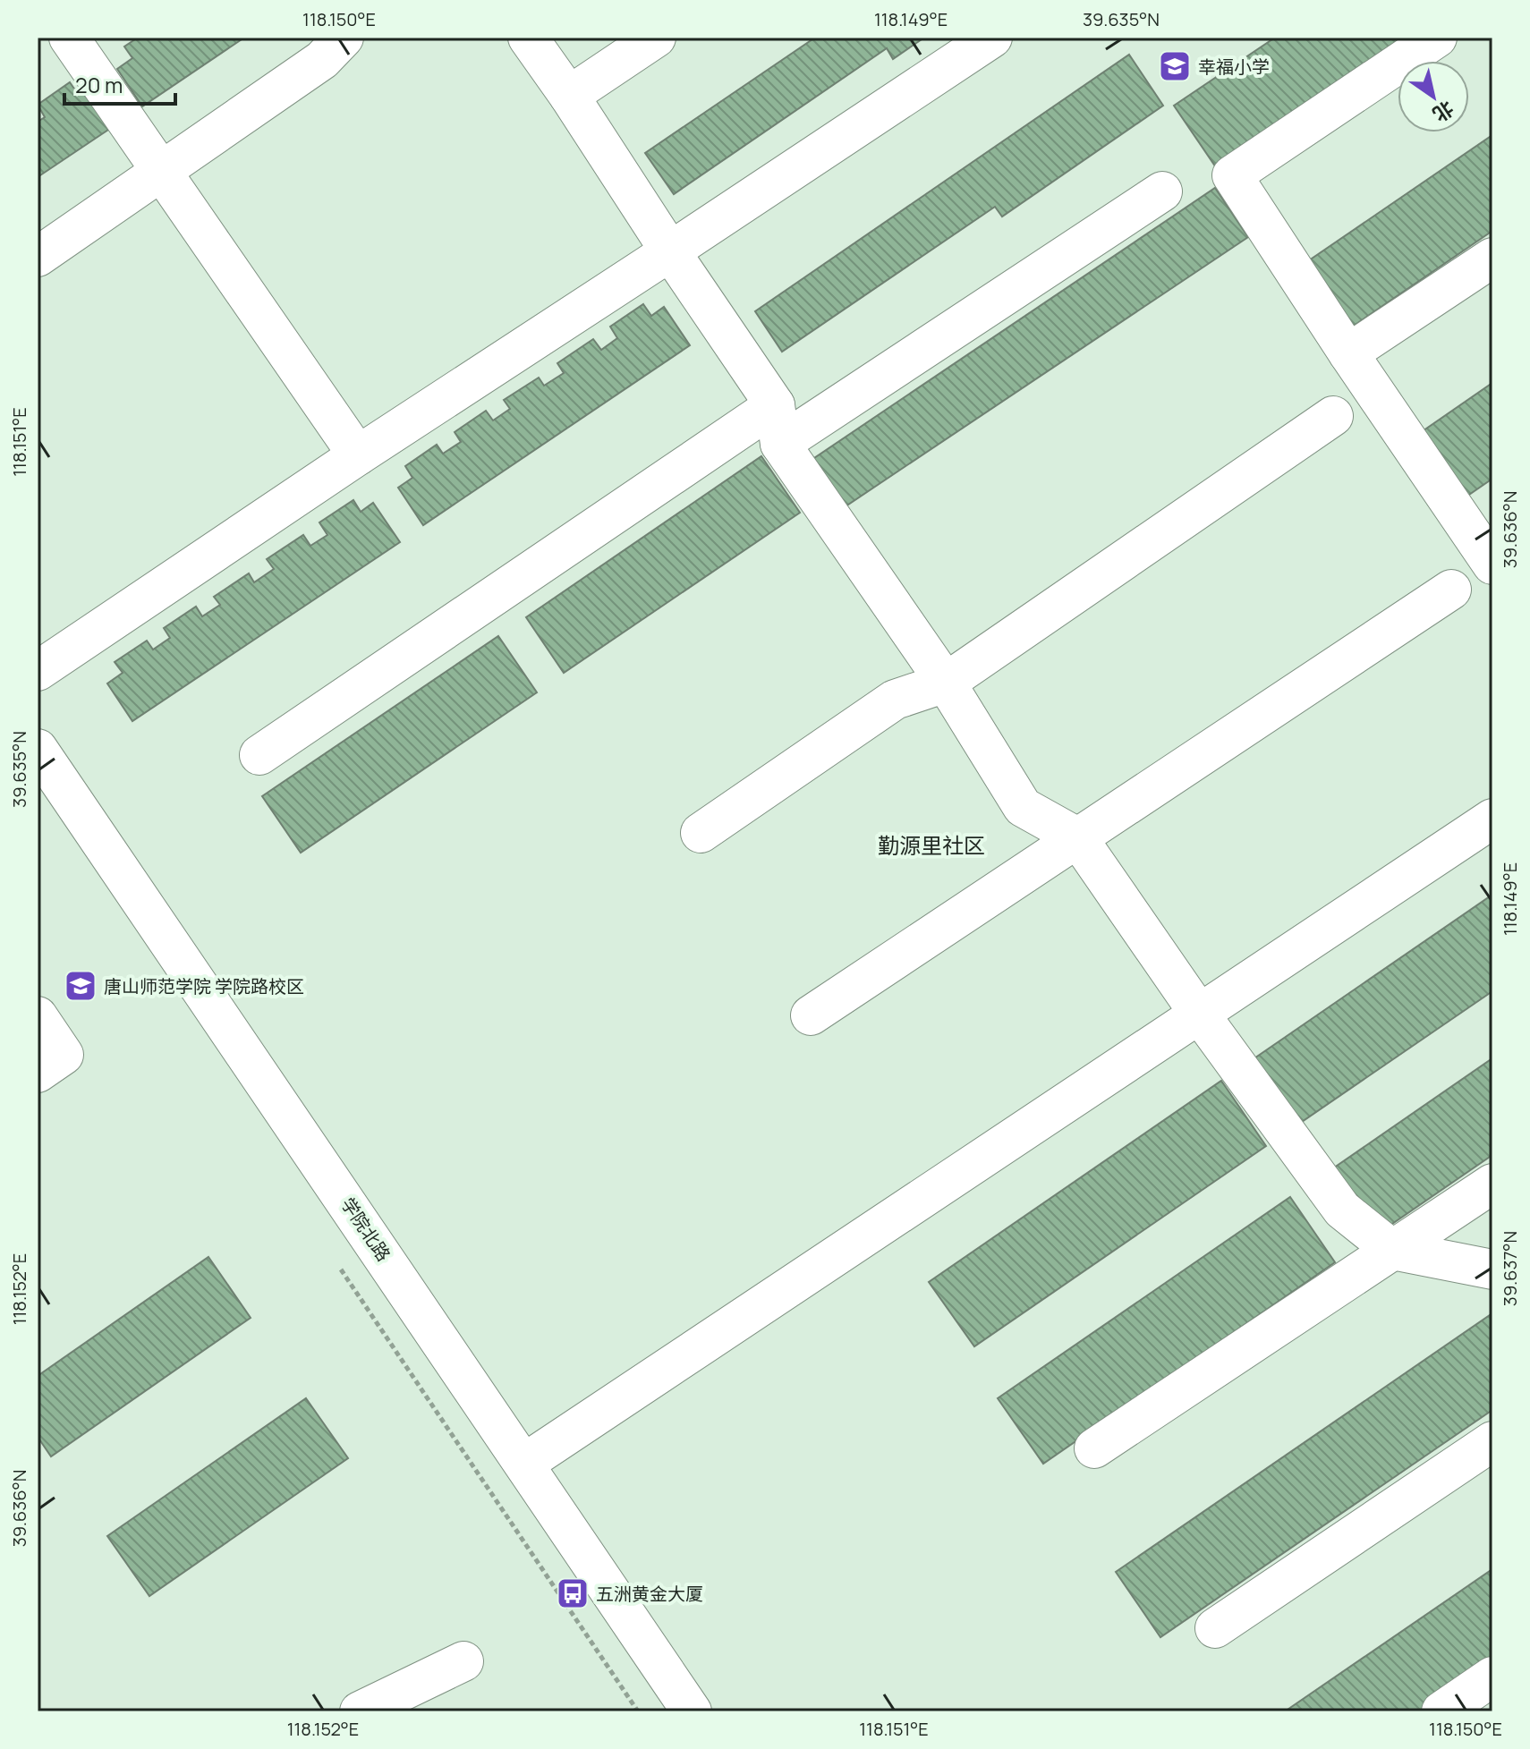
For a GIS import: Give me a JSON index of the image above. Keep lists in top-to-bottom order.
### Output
{
  "streets": {
    "street": ["学院北路"]
  },
  "districts": ["勤源里社区"],
  "places": {
    "school or university": ["幸福小学", "唐山师范学院 学院路校区"],
    "bus stop": ["五洲黄金大厦"]
  },
  "scale_bar": "20 m",
  "north": "bottom right",
  "coordinates": [
    "118.150°E",
    "118.149°E",
    "39.635°N",
    "118.151°E",
    "39.636°N",
    "39.637°N",
    "118.152°E"
  ]
}
